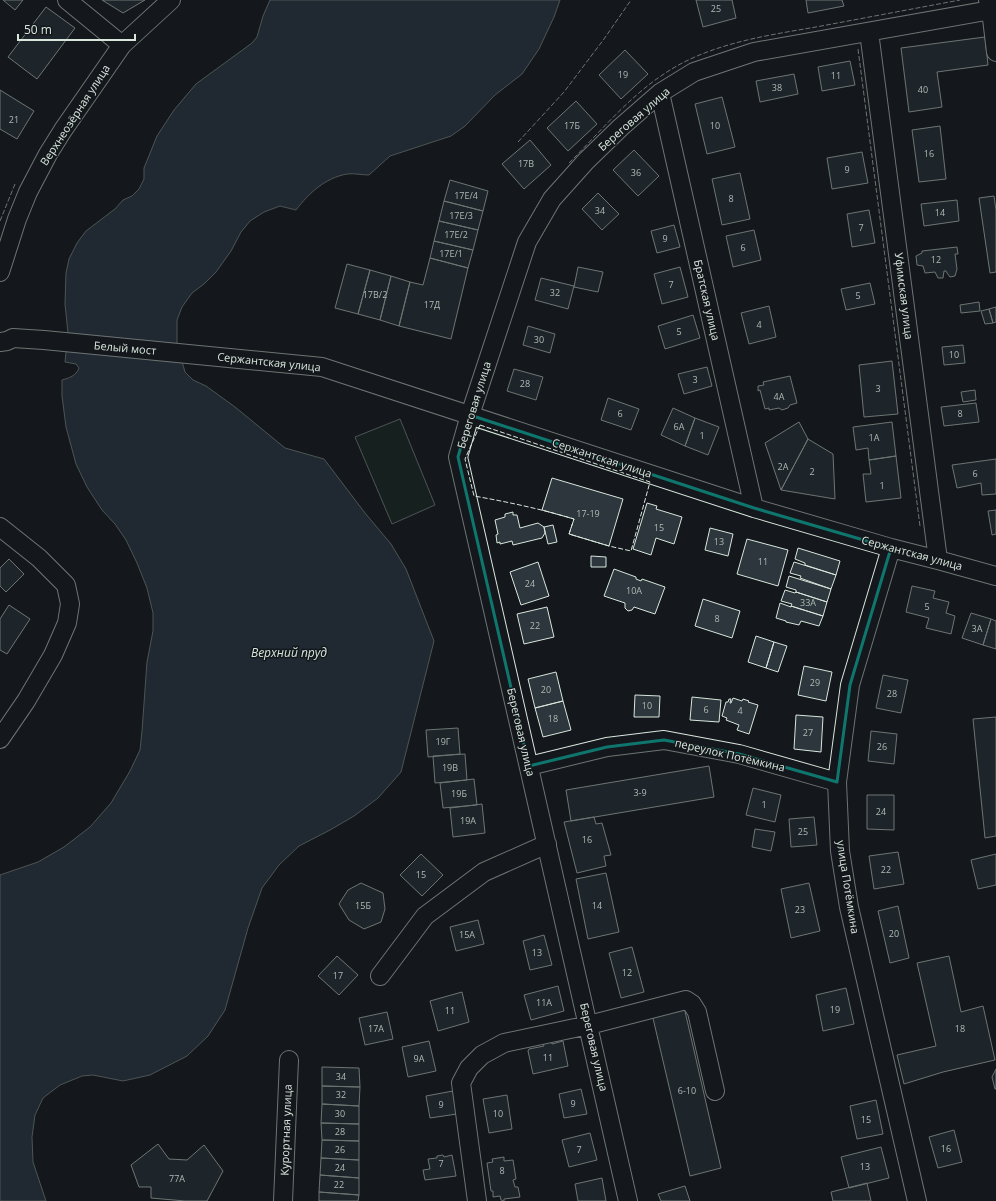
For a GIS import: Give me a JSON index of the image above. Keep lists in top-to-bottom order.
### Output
{
  "streets": {
    "street": [
      "Верхнеозёрная улица",
      "Береговая улица",
      "Уфимская улица",
      "Братская улица",
      "Белый мост",
      "Сержантская улица",
      "переулок Потёмкина",
      "улица Потёмкина",
      "Курортная улица"
    ]
  },
  "crossings": [
    ["Береговая улица", "Уфимская улица"],
    ["Береговая улица", "Братская улица"],
    ["Береговая улица", "Сержантская улица"],
    ["Береговая улица", "переулок Потёмкина"],
    ["Уфимская улица", "Сержантская улица"],
    ["Братская улица", "Сержантская улица"],
    ["Белый мост", "Сержантская улица"],
    ["Сержантская улица", "улица Потёмкина"],
    ["переулок Потёмкина", "улица Потёмкина"]
  ],
  "water": ["Верхний пруд"],
  "house_numbers": [
    "25",
    "19",
    "11",
    "38",
    "40",
    "21",
    "17Б",
    "10",
    "16",
    "17В",
    "9",
    "36",
    "17Е/4",
    "8",
    "34",
    "14",
    "17Е/3",
    "7",
    "17Е/2",
    "9",
    "6",
    "17Е/1",
    "12",
    "7",
    "32",
    "17В/2",
    "5",
    "17Д",
    "4",
    "5",
    "30",
    "10",
    "3",
    "28",
    "3",
    "4А",
    "6",
    "8",
    "6А",
    "1",
    "1А",
    "2А",
    "2",
    "6",
    "1",
    "17-19",
    "15",
    "13",
    "11",
    "24",
    "10А",
    "33А",
    "5",
    "8",
    "22",
    "3А",
    "29",
    "20",
    "28",
    "10",
    "6",
    "4",
    "18",
    "27",
    "19Г",
    "26",
    "19В",
    "3-9",
    "19Б",
    "1",
    "24",
    "19А",
    "25",
    "16",
    "22",
    "15",
    "15Б",
    "14",
    "23",
    "20",
    "15А",
    "13",
    "12",
    "17",
    "11А",
    "19",
    "11",
    "17А",
    "18",
    "11",
    "9А",
    "34",
    "6-10",
    "32",
    "9",
    "9",
    "30",
    "10",
    "15",
    "28",
    "16",
    "26",
    "7",
    "7",
    "13",
    "24",
    "8",
    "77А",
    "22"
  ],
  "scale_bar": "50 m"
}
